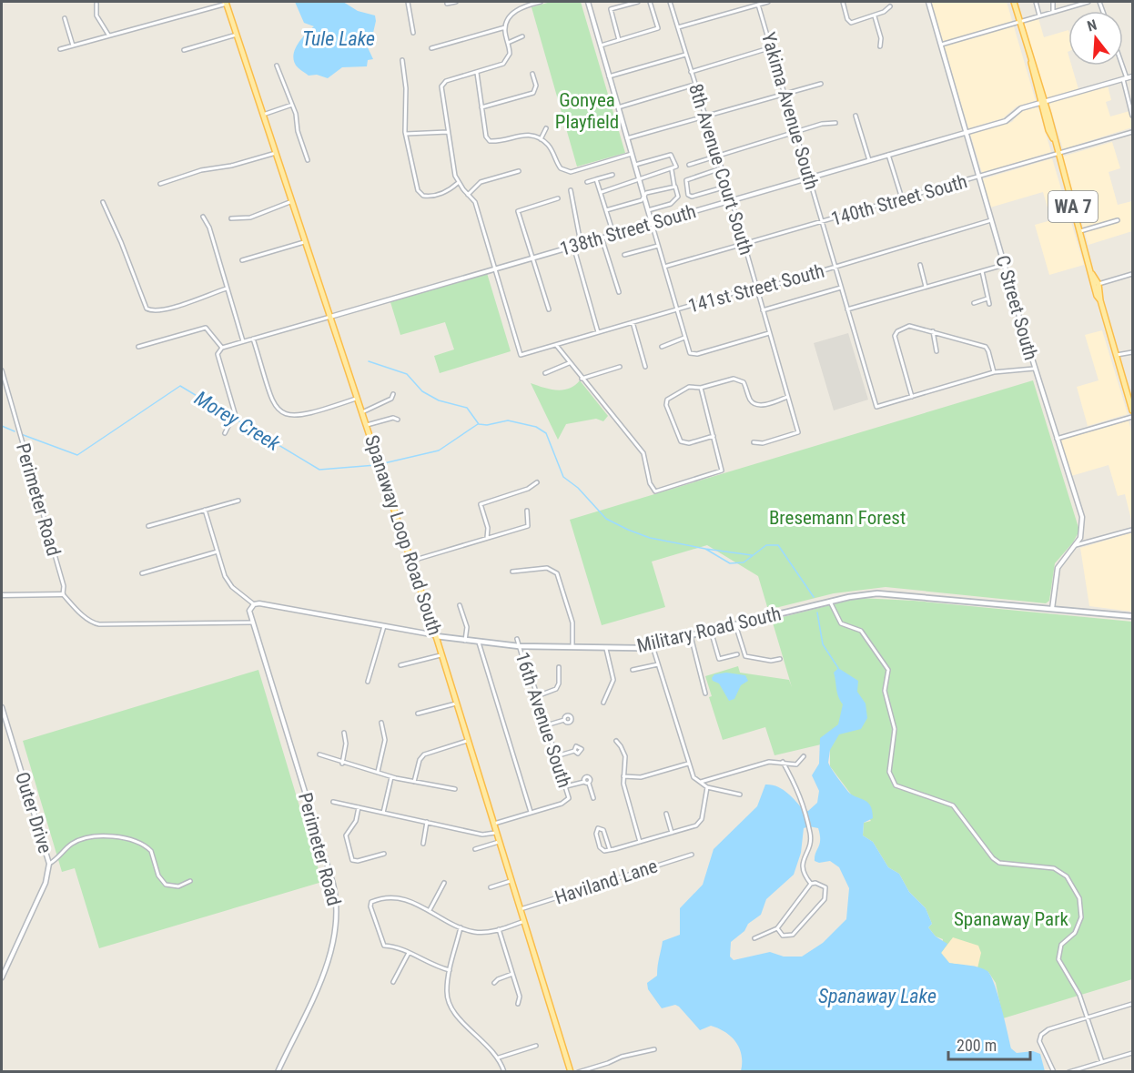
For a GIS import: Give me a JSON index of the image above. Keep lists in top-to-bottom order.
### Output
{
  "streets": {
    "main road": ["WA 7", "Spanaway Loop Road South", "Military Road South"],
    "street": [
      "Yakima Avenue South",
      "8th Avenue Court South",
      "140th Street South",
      "138th Street South",
      "141st Street South",
      "C Street South",
      "Perimeter Road",
      "16th Avenue South",
      "Outer Drive",
      "Haviland Lane"
    ]
  },
  "crossings": [
    ["Yakima Avenue South", "140th Street South"],
    ["Yakima Avenue South", "138th Street South"],
    ["Yakima Avenue South", "141st Street South"],
    ["8th Avenue Court South", "140th Street South"],
    ["8th Avenue Court South", "138th Street South"],
    ["8th Avenue Court South", "141st Street South"],
    ["140th Street South", "WA 7"],
    ["140th Street South", "C Street South"],
    ["WA 7", "138th Street South"],
    ["138th Street South", "141st Street South"],
    ["138th Street South", "C Street South"],
    ["138th Street South", "Spanaway Loop Road South"],
    ["141st Street South", "C Street South"],
    ["C Street South", "Military Road South"],
    ["Perimeter Road", "Military Road South"],
    ["Spanaway Loop Road South", "Military Road South"],
    ["Spanaway Loop Road South", "Haviland Lane"],
    ["Military Road South", "16th Avenue South"]
  ],
  "water": ["Tule Lake", "Morey Creek", "Spanaway Lake"],
  "parks": ["Gonyea Playfield", "Bresemann Forest", "Spanaway Park"],
  "scale_bar": "200 m",
  "north": "top"
}
